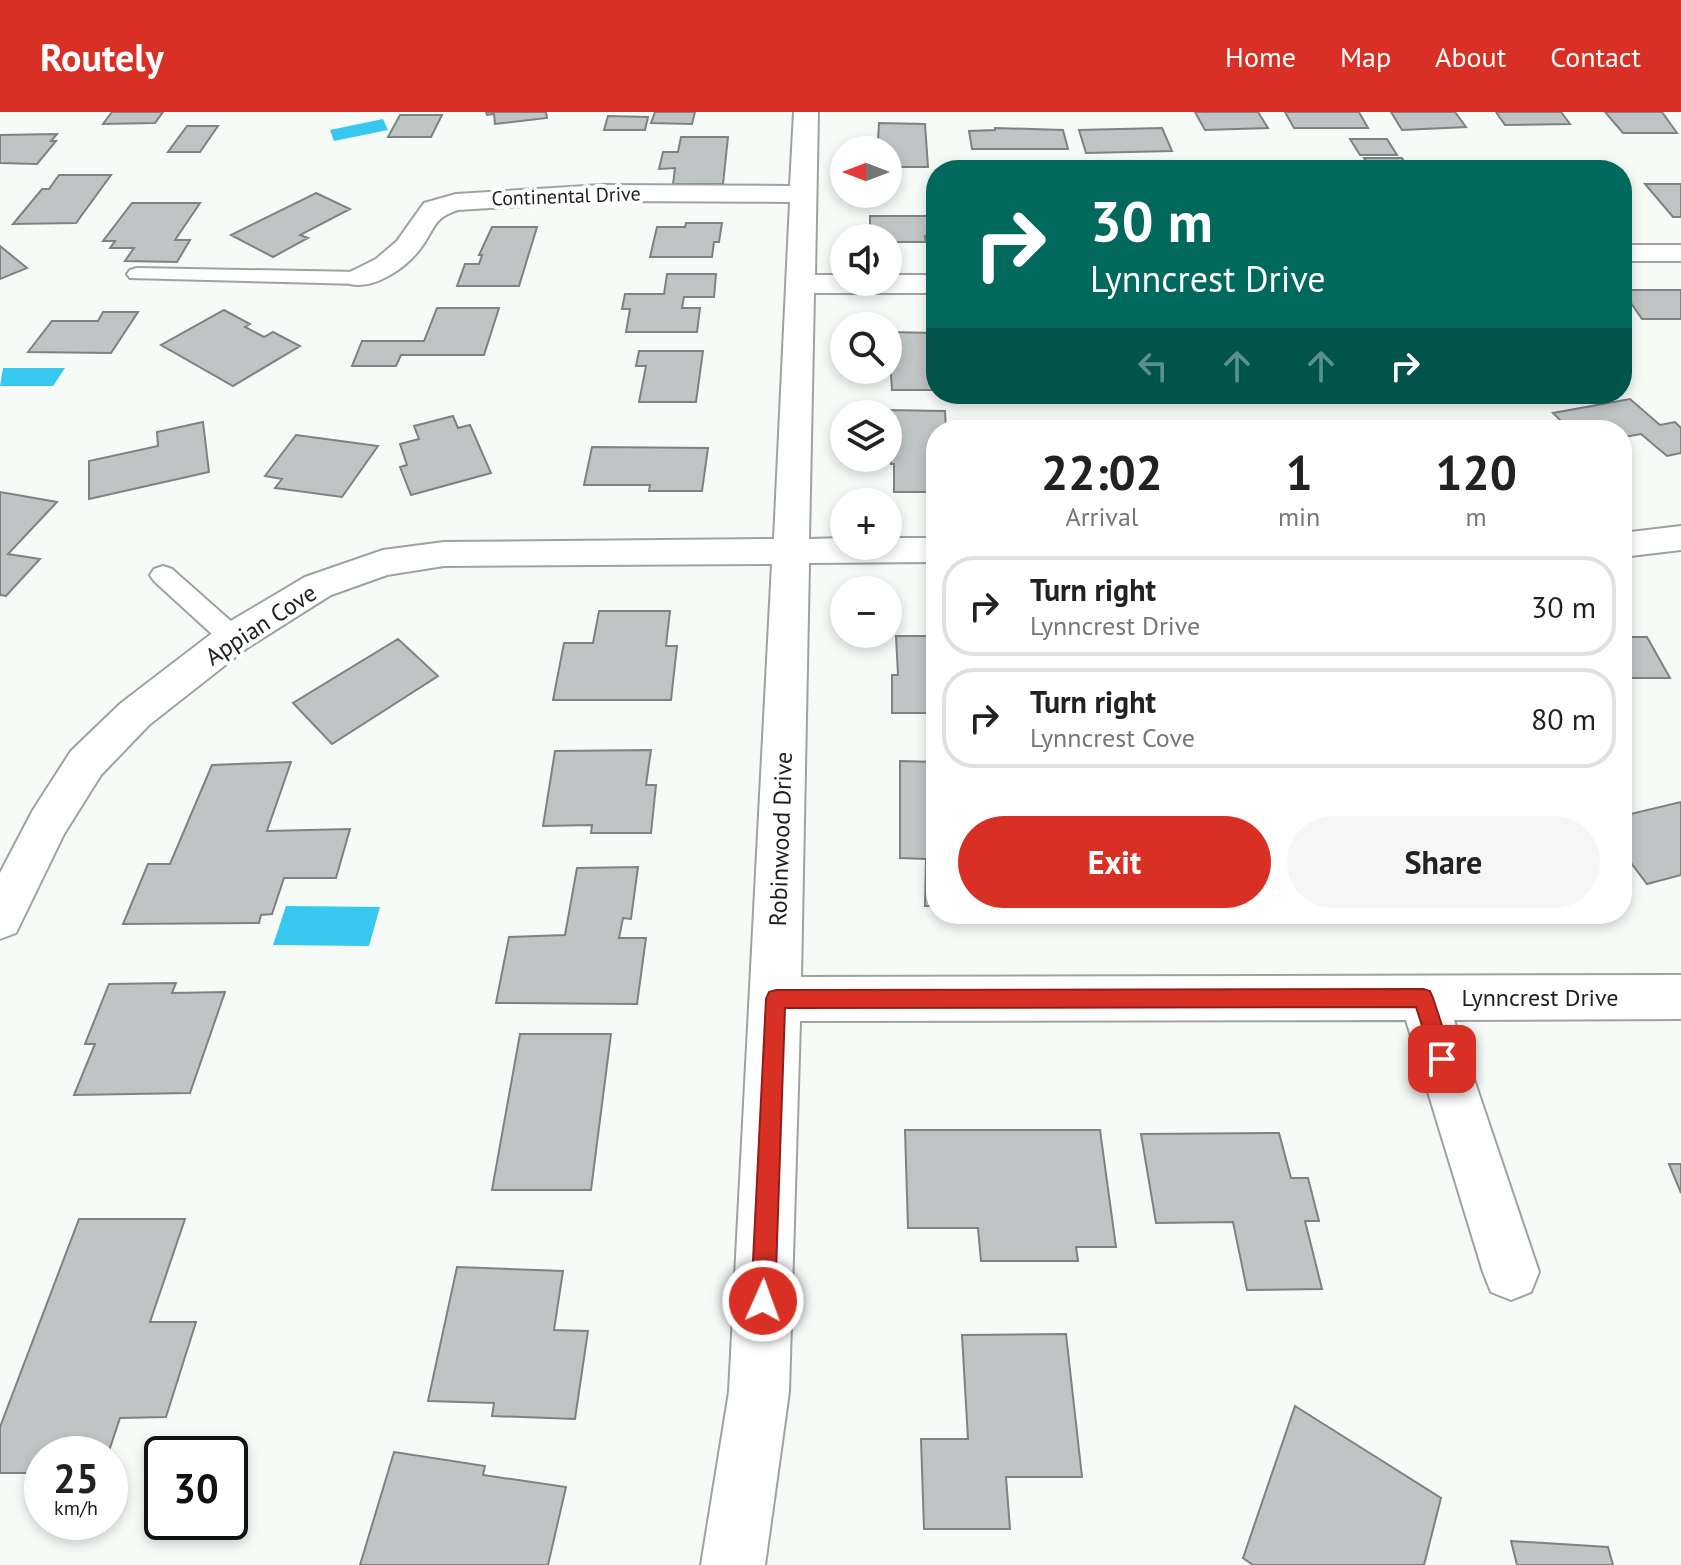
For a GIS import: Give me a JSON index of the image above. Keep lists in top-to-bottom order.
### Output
{
  "streets": {
    "street": [
      "Continental Drive",
      "Appian Cove",
      "Robinwood Drive",
      "Lynncrest Drive"
    ]
  },
  "crossings": [
    ["Continental Drive", "Robinwood Drive"],
    ["Appian Cove", "Robinwood Drive"],
    ["Robinwood Drive", "Lynncrest Drive"]
  ],
  "north": "left",
  "page": {
    "header": "Routely",
    "nav": [
      "Home",
      "Map",
      "About",
      "Contact"
    ],
    "map_buttons": ["+", "−"],
    "turn": ["30 m", "Lynncrest Drive"],
    "eta": [
      "22:02",
      "Arrival",
      "1",
      "min",
      "120",
      "m"
    ],
    "list": [
      {
        "name": "Turn right",
        "note": "Lynncrest Drive",
        "value": "30 m"
      },
      {
        "name": "Turn right",
        "note": "Lynncrest Cove",
        "value": "80 m"
      }
    ],
    "buttons": ["Exit", "Share"],
    "speed": "25 km/h",
    "limit": "30"
  }
}
